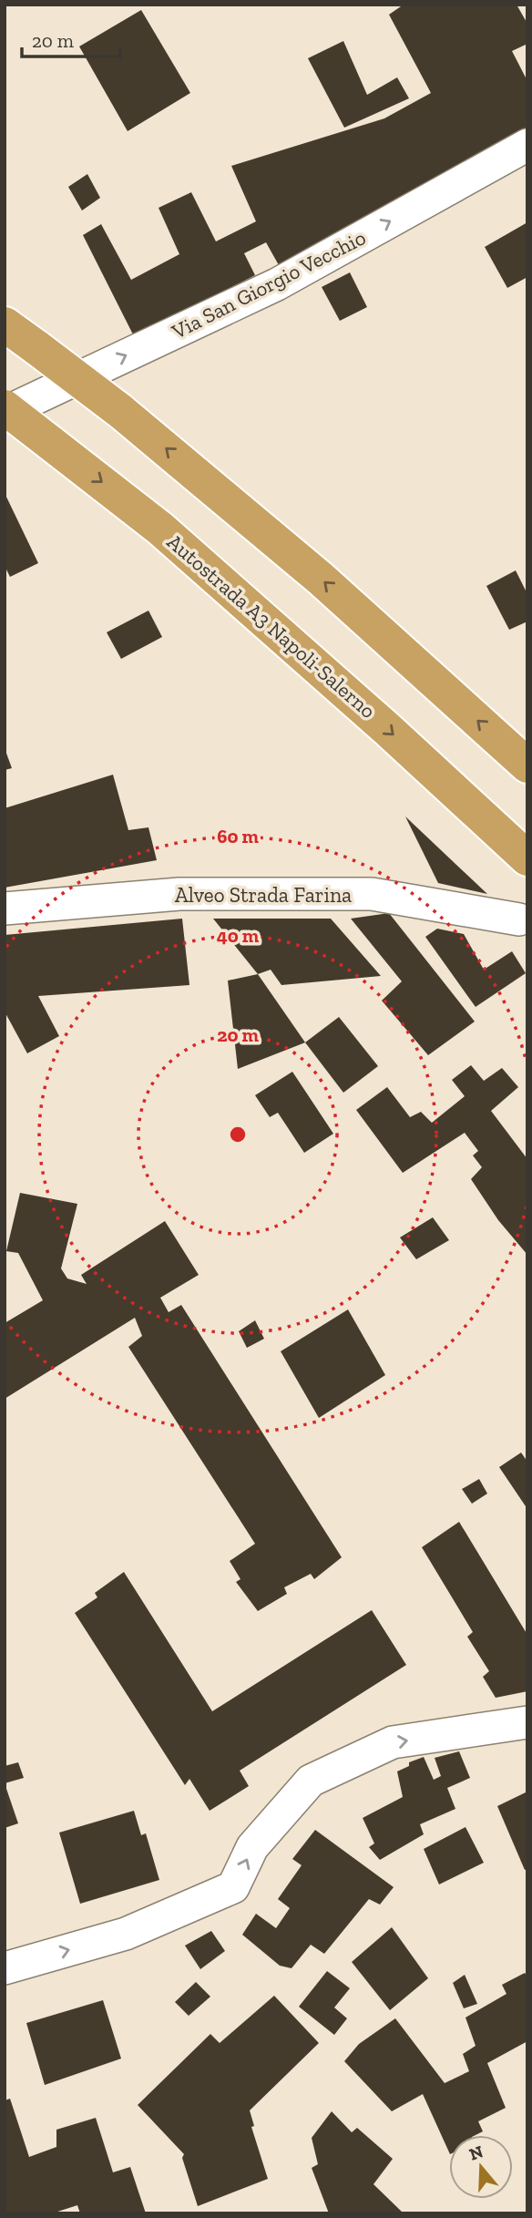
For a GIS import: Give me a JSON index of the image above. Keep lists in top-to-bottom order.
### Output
{
  "streets": {
    "highway": ["Autostrada A3 Napoli-Salerno"],
    "street": ["Via San Giorgio Vecchio", "Alveo Strada Farina"]
  },
  "one_way": ["Via San Giorgio Vecchio"],
  "scale_bar": "20 m",
  "north": "top",
  "rings": ["60 m", "40 m", "20 m"]
}
